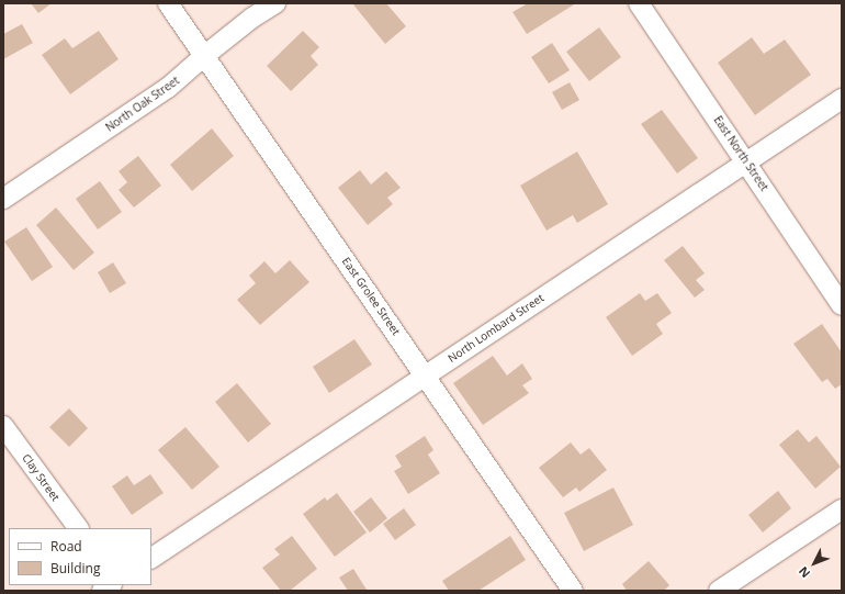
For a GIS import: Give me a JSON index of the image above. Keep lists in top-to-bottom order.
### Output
{
  "streets": {
    "street": [
      "North Oak Street",
      "East North Street",
      "East Grolee Street",
      "North Lombard Street",
      "Clay Street"
    ]
  },
  "crossings": [
    ["North Oak Street", "East Grolee Street"],
    ["East North Street", "North Lombard Street"],
    ["East Grolee Street", "North Lombard Street"]
  ],
  "legend": ["Road", "Building"],
  "north": "bottom left"
}
